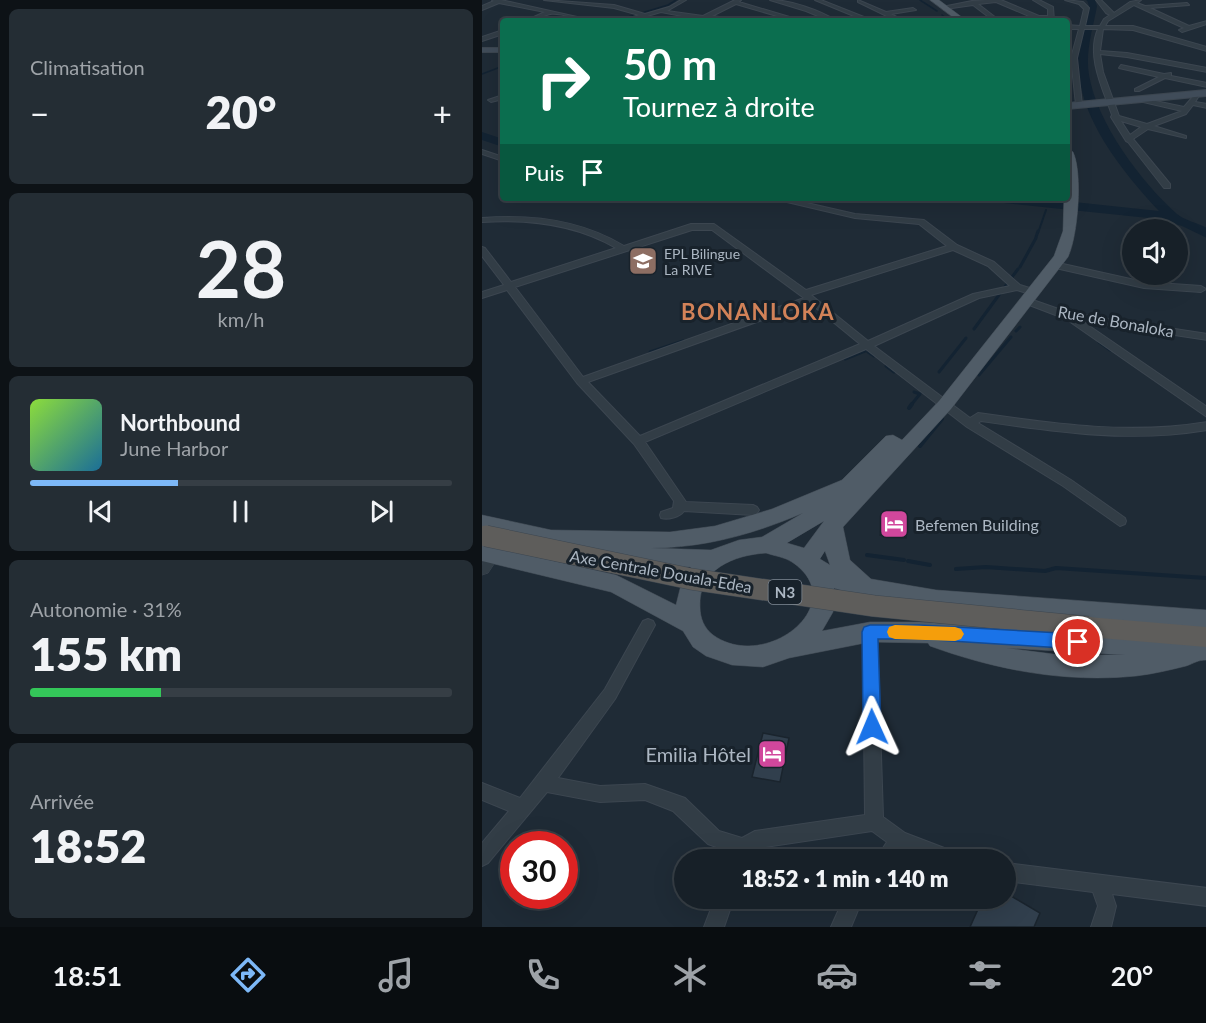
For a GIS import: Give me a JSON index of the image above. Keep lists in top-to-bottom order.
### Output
{
  "streets": {
    "highway": ["Axe Centrale Douala-Edea", "N3"],
    "street": ["Rue de Bonaloka"]
  },
  "districts": ["BONANLOKA"],
  "places": {
    "school or university": ["EPL Bilingue La RIVE"],
    "hotel": ["Befemen Building", "Emilia Hôtel"]
  },
  "page": {
    "tile": [
      "Climatisation",
      ["28", "km/h"],
      ["Autonomie · 31%", "155 km"],
      ["Arrivée", "18:52"]
    ],
    "turn": ["50 m", "Tournez à droite"],
    "heat": ["−", "20°", "+"],
    "then": "Puis",
    "song": ["Northbound", "June Harbor"],
    "limit": "30",
    "trip": "18:52 · 1 min · 140 m",
    "tabs": ["18:51", "20°"]
  }
}
